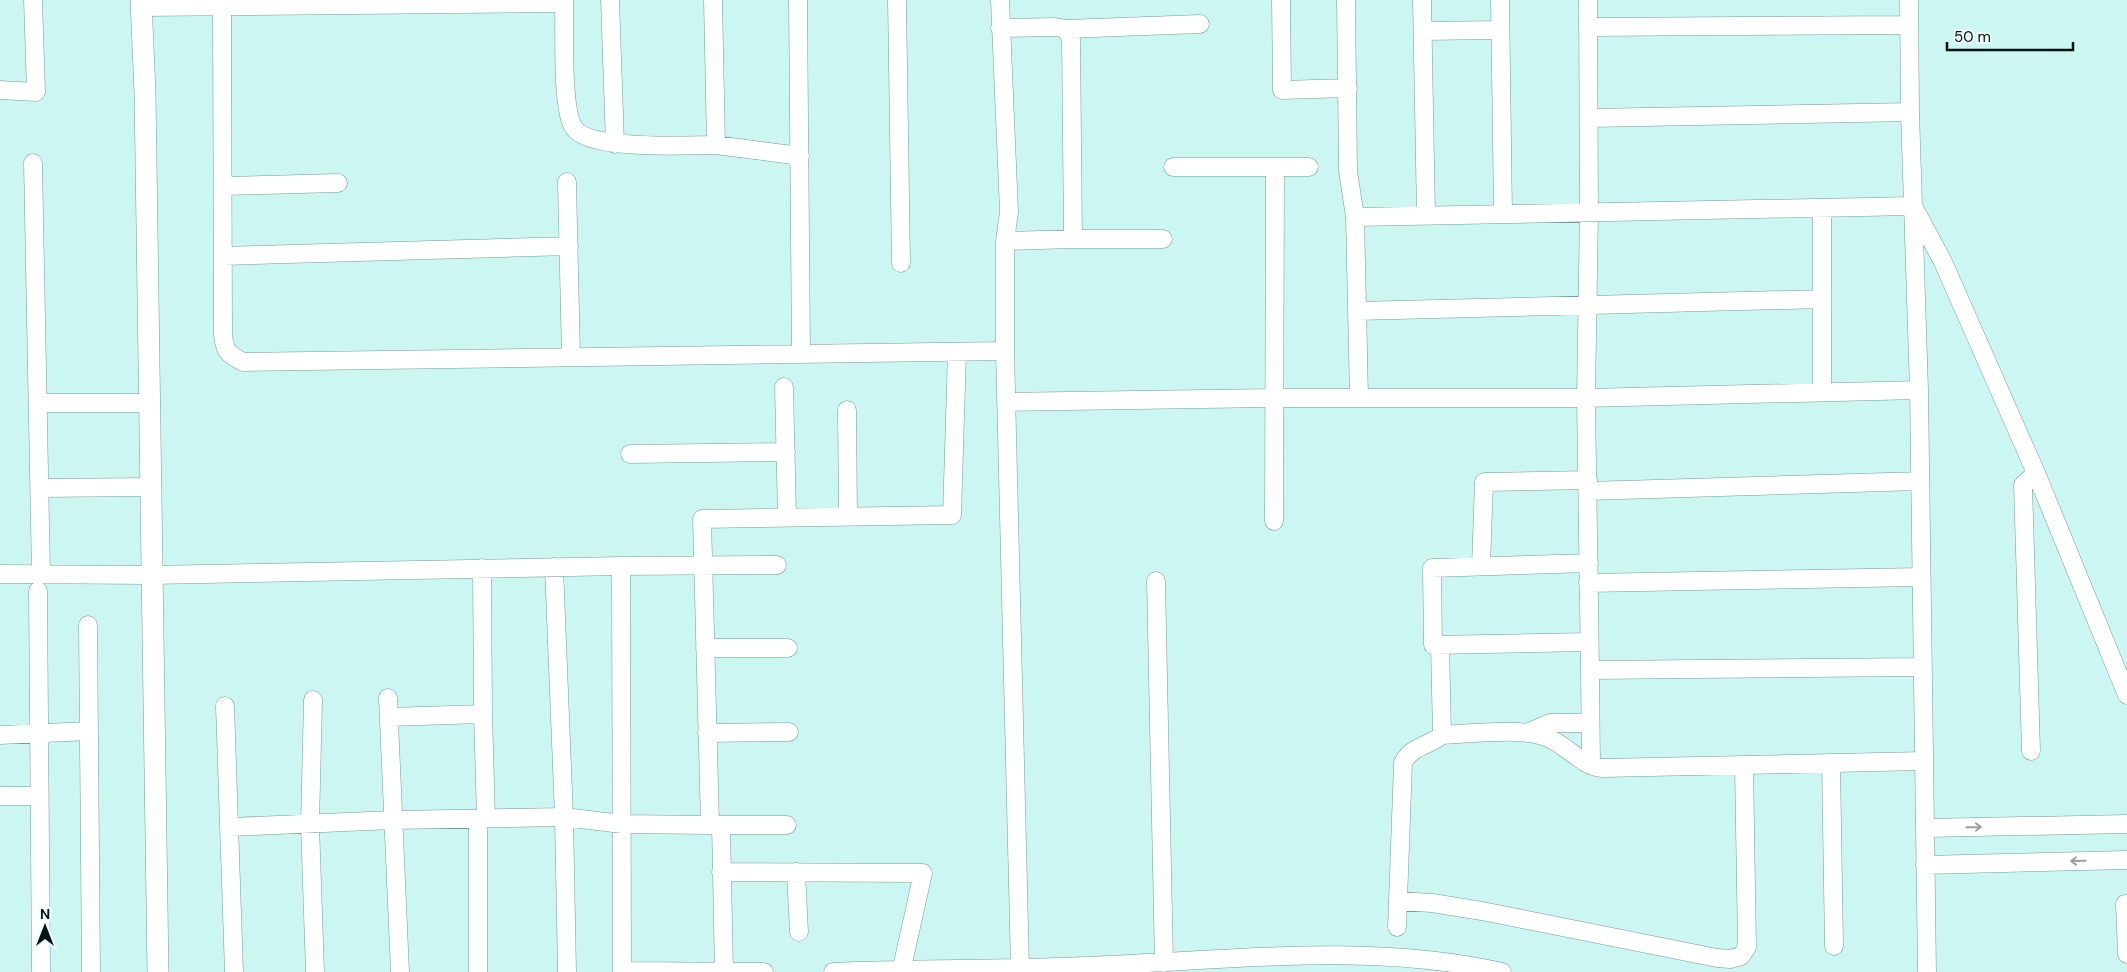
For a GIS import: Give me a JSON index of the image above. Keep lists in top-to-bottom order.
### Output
{
  "scale_bar": "50 m",
  "north": "top"
}
